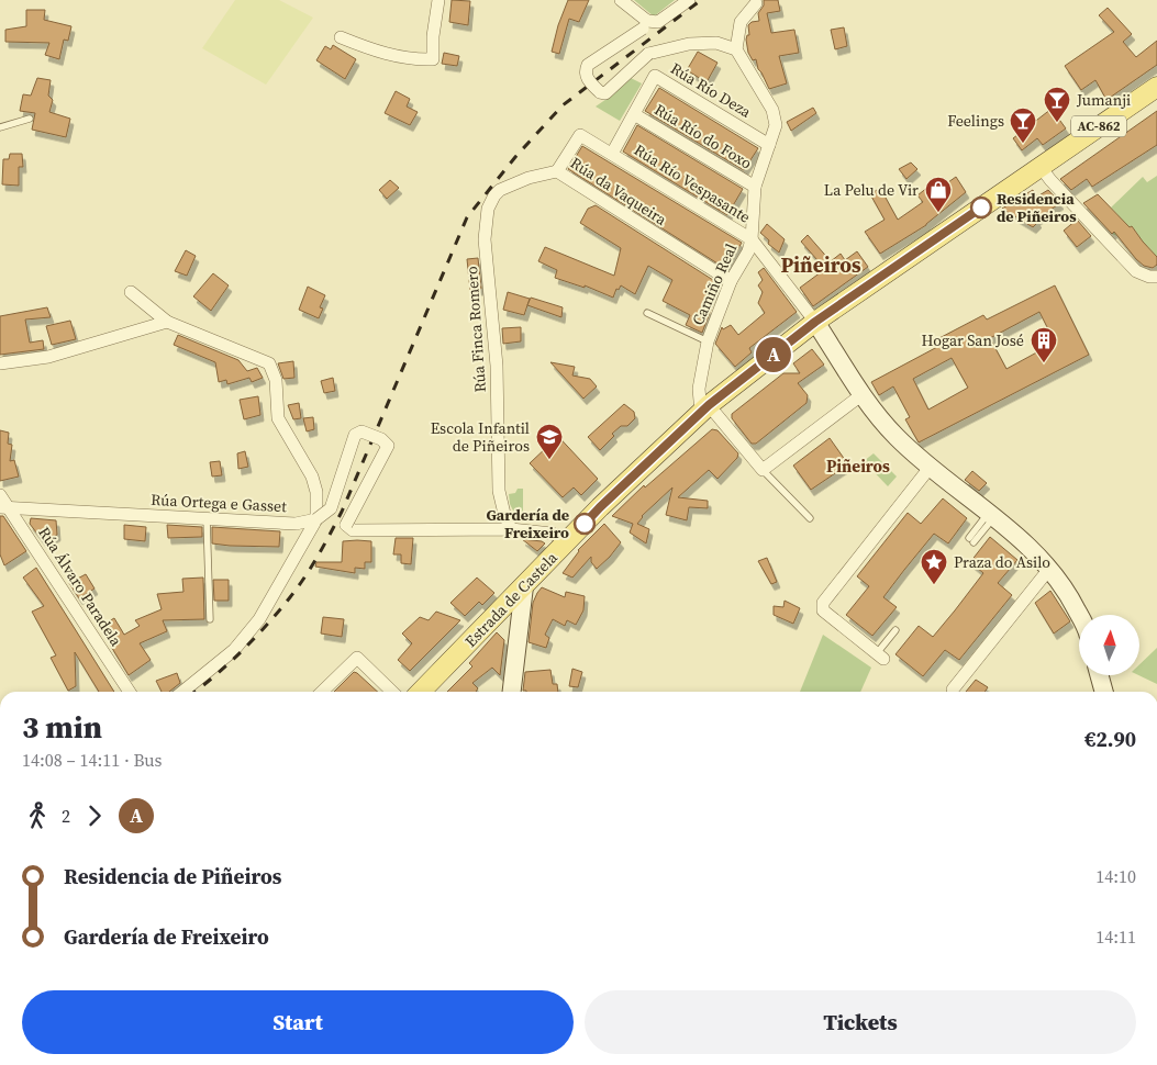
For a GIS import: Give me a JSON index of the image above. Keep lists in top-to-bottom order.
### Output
{
  "streets": {
    "main road": ["AC-862", "Estrada de Castela"],
    "street": [
      "Rúa Río Deza",
      "Rúa Río do Foxo",
      "Rúa Río Vespasante",
      "Rúa da Vaqueira",
      "Camiño Real",
      "Rúa Finca Romero",
      "Rúa Ortega e Gasset",
      "Rúa Álvaro Paradela"
    ]
  },
  "crossings": [
    ["Rúa Río Deza", "Rúa Río do Foxo"],
    ["Rúa Río Deza", "Rúa Río Vespasante"],
    ["Rúa Río Deza", "Rúa da Vaqueira"],
    ["Rúa Río Deza", "Camiño Real"],
    ["Rúa Río do Foxo", "Camiño Real"],
    ["Rúa Río Vespasante", "Rúa da Vaqueira"],
    ["Rúa Río Vespasante", "Camiño Real"],
    ["Rúa Río Vespasante", "Estrada de Castela"],
    ["Rúa da Vaqueira", "Camiño Real"],
    ["Rúa da Vaqueira", "Rúa Finca Romero"],
    ["Camiño Real", "Estrada de Castela"],
    ["Rúa Ortega e Gasset", "Rúa Álvaro Paradela"]
  ],
  "districts": ["Piñeiros", "Piñeiros"],
  "places": {
    "bar": ["Jumanji", "Feelings"],
    "other": ["Residencia de Piñeiros", "Gardería de Freixeiro"],
    "shop": ["La Pelu de Vir"],
    "building": ["Hogar San José"],
    "school or university": ["Escola Infantil de Piñeiros"],
    "place": ["Praza do Asilo"]
  },
  "lines": ["bus line A"],
  "north": "top",
  "page": {
    "on_map": "A",
    "heading": ["3 min", "14:08 – 14:11 · Bus", "€2.90"],
    "legs": ["2", "A"],
    "list": [
      {
        "name": "Residencia de Piñeiros",
        "value": "14:10"
      },
      {
        "name": "Gardería de Freixeiro",
        "value": "14:11"
      }
    ],
    "buttons": ["Start", "Tickets"]
  }
}
